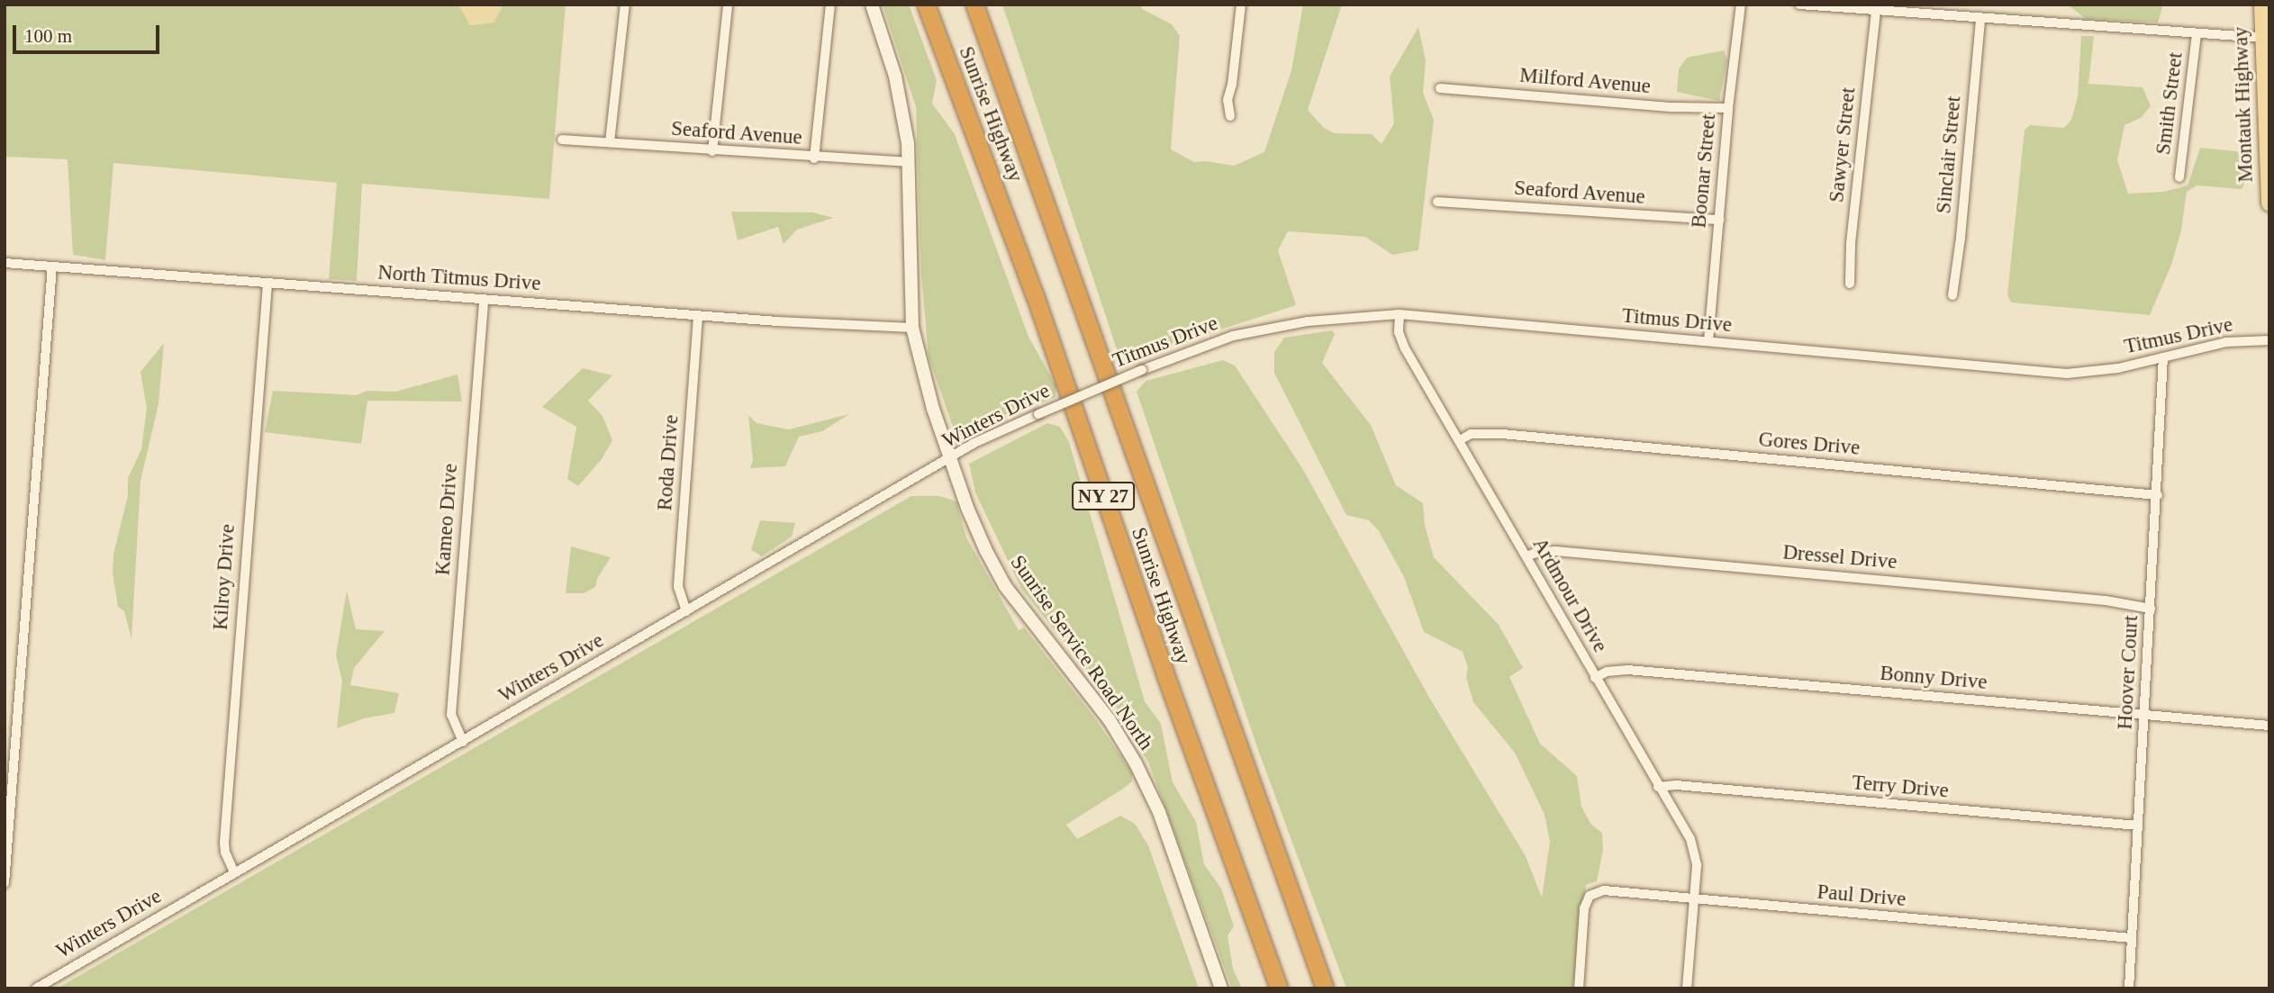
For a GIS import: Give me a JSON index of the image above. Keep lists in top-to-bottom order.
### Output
{
  "streets": {
    "highway": ["Sunrise Highway", "NY 27"],
    "main road": ["Montauk Highway"],
    "street": [
      "Milford Avenue",
      "Smith Street",
      "Seaford Avenue",
      "Sawyer Street",
      "Sinclair Street",
      "Boonar Street",
      "North Titmus Drive",
      "Titmus Drive",
      "Winters Drive",
      "Gores Drive",
      "Roda Drive",
      "Kameo Drive",
      "Dressel Drive",
      "Kilroy Drive",
      "Ardmour Drive",
      "Sunrise Service Road North",
      "Hoover Court",
      "Bonny Drive",
      "Terry Drive",
      "Paul Drive"
    ]
  },
  "crossings": [
    ["Milford Avenue", "Boonar Street"],
    ["Seaford Avenue", "Boonar Street"],
    ["Seaford Avenue", "Sunrise Service Road North"],
    ["Boonar Street", "Titmus Drive"],
    ["North Titmus Drive", "Roda Drive"],
    ["North Titmus Drive", "Kameo Drive"],
    ["North Titmus Drive", "Kilroy Drive"],
    ["North Titmus Drive", "Sunrise Service Road North"],
    ["Titmus Drive", "Winters Drive"],
    ["Titmus Drive", "Ardmour Drive"],
    ["Titmus Drive", "Hoover Court"],
    ["Winters Drive", "Roda Drive"],
    ["Winters Drive", "Kameo Drive"],
    ["Winters Drive", "Kilroy Drive"],
    ["Winters Drive", "Sunrise Service Road North"],
    ["Gores Drive", "Ardmour Drive"],
    ["Gores Drive", "Hoover Court"],
    ["Dressel Drive", "Ardmour Drive"],
    ["Dressel Drive", "Hoover Court"],
    ["Ardmour Drive", "Bonny Drive"],
    ["Ardmour Drive", "Terry Drive"],
    ["Ardmour Drive", "Paul Drive"],
    ["Hoover Court", "Bonny Drive"],
    ["Hoover Court", "Terry Drive"],
    ["Hoover Court", "Paul Drive"]
  ],
  "scale_bar": "100 m"
}
